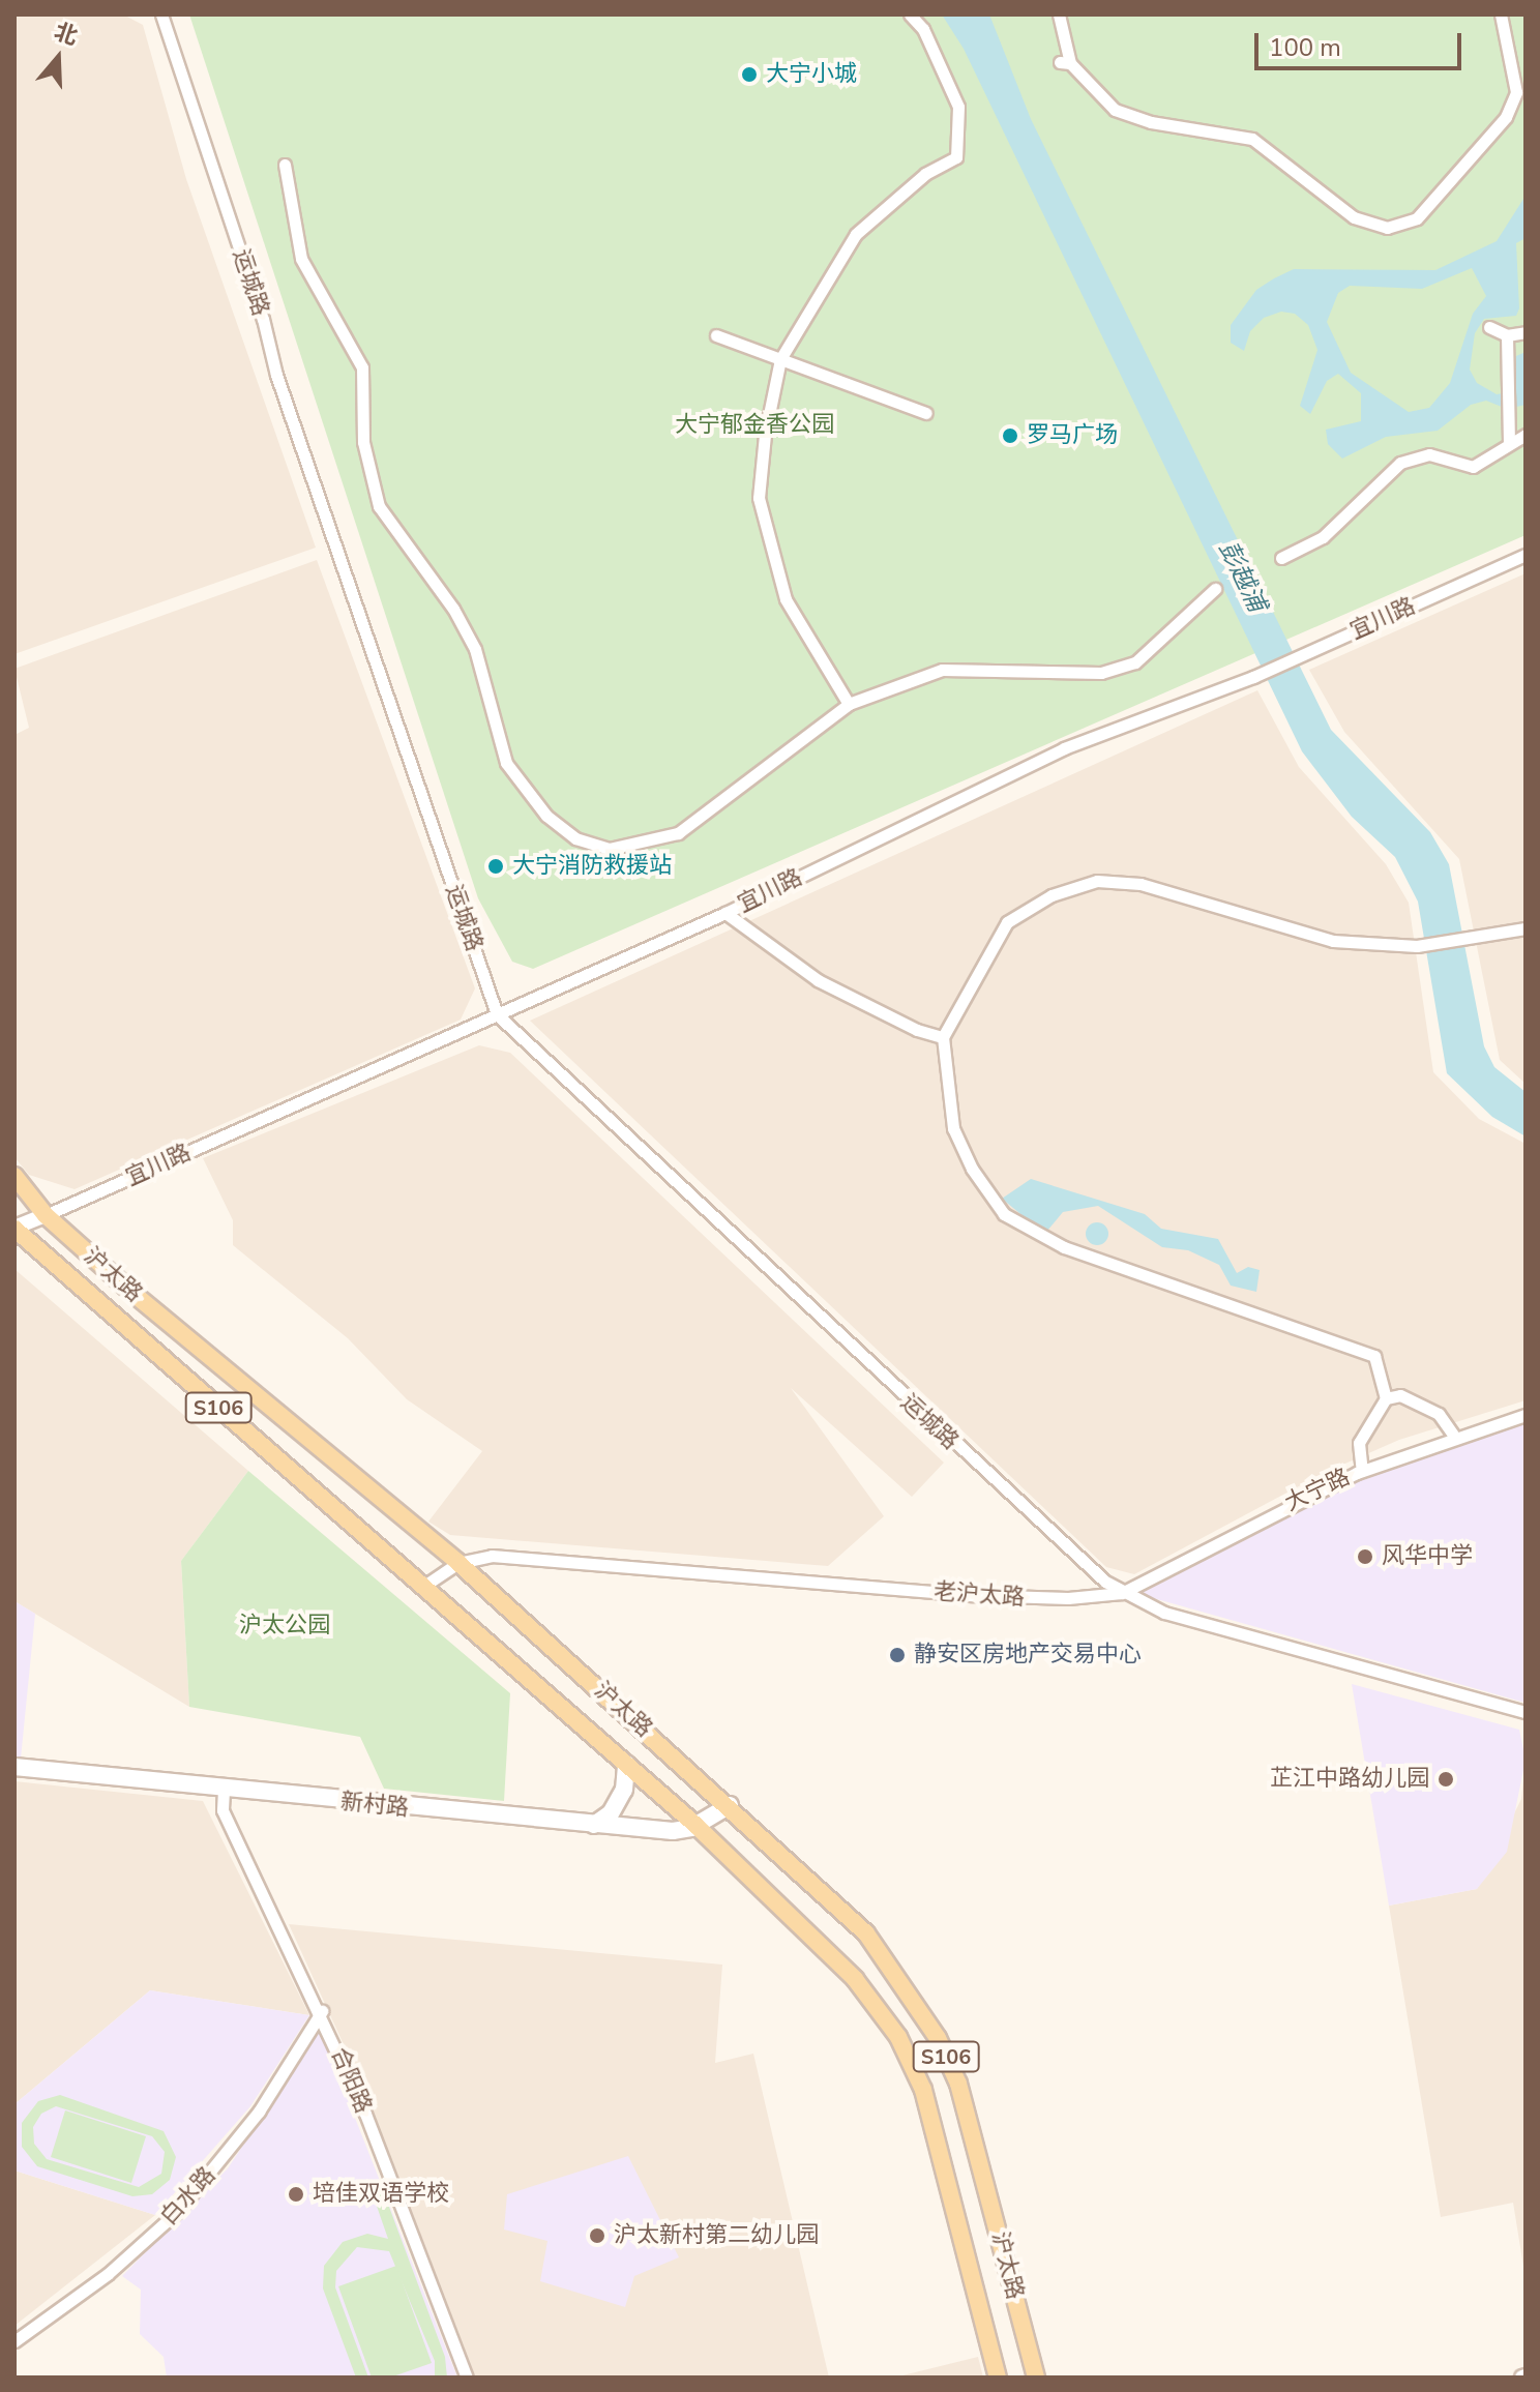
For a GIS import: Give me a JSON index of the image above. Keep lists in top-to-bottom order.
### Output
{
  "streets": {
    "main road": ["沪太路", "S106", "新村路"],
    "street": [
      "运城路",
      "宜川路",
      "大宁路",
      "老沪太路",
      "合阳路",
      "白水路"
    ]
  },
  "crossings": [
    ["运城路", "宜川路"],
    ["运城路", "大宁路"],
    ["运城路", "老沪太路"],
    ["宜川路", "沪太路"],
    ["沪太路", "老沪太路"],
    ["沪太路", "新村路"],
    ["大宁路", "老沪太路"],
    ["新村路", "合阳路"],
    ["合阳路", "白水路"]
  ],
  "water": ["彭越浦"],
  "parks": ["大宁郁金香公园", "沪太公园"],
  "places": [
    "大宁小城",
    "罗马广场",
    "大宁消防救援站",
    "风华中学",
    "静安区房地产交易中心",
    "芷江中路幼儿园",
    "培佳双语学校",
    "沪太新村第二幼儿园"
  ],
  "scale_bar": "100 m",
  "north": "top"
}
